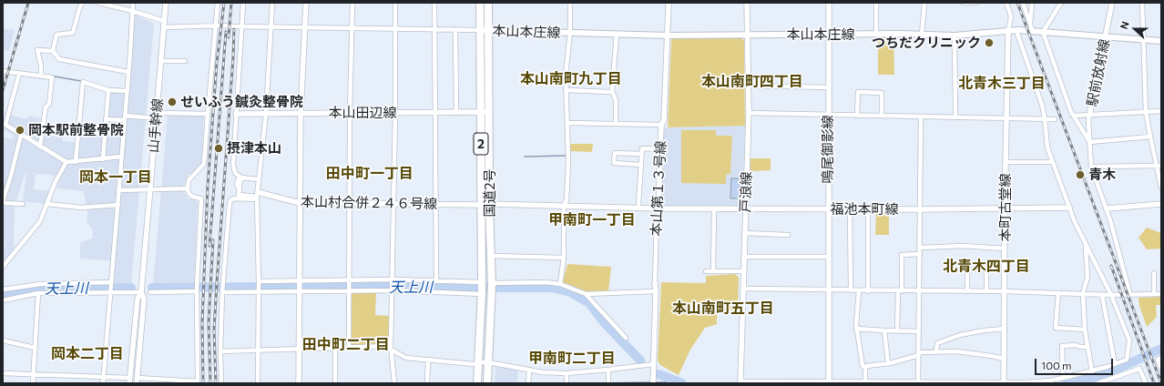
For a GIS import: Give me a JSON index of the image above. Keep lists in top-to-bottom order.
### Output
{
  "streets": {
    "highway": ["2", "国道2号"],
    "main road": ["本山本庄線"],
    "street": [
      "駅前放射線",
      "本山田辺線",
      "山手幹線",
      "鳴尾御影線",
      "本山第１３号線",
      "戸浪線",
      "本山村合併２４６号線",
      "本町古堂線",
      "福池本町線"
    ]
  },
  "crossings": [
    ["本山本庄線", "駅前放射線"],
    ["本山本庄線", "鳴尾御影線"],
    ["本山本庄線", "本山第１３号線"],
    ["本山本庄線", "戸浪線"],
    ["本山本庄線", "国道2号"],
    ["本山本庄線", "本町古堂線"],
    ["本山田辺線", "国道2号"],
    ["鳴尾御影線", "福池本町線"],
    ["本山第１３号線", "福池本町線"],
    ["戸浪線", "福池本町線"],
    ["国道2号", "本山村合併２４６号線"],
    ["本山村合併２４６号線", "福池本町線"],
    ["本町古堂線", "福池本町線"]
  ],
  "districts": [
    "本山南町九丁目",
    "本山南町四丁目",
    "北青木三丁目",
    "田中町一丁目",
    "岡本一丁目",
    "甲南町一丁目",
    "北青木四丁目",
    "本山南町五丁目",
    "田中町二丁目",
    "岡本二丁目",
    "甲南町二丁目"
  ],
  "water": ["天上川"],
  "places": [
    "つちだクリニック",
    "せいふう鍼灸整骨院",
    "岡本駅前整骨院",
    "摂津本山",
    "青木"
  ],
  "scale_bar": "100 m",
  "north": "left"
}
